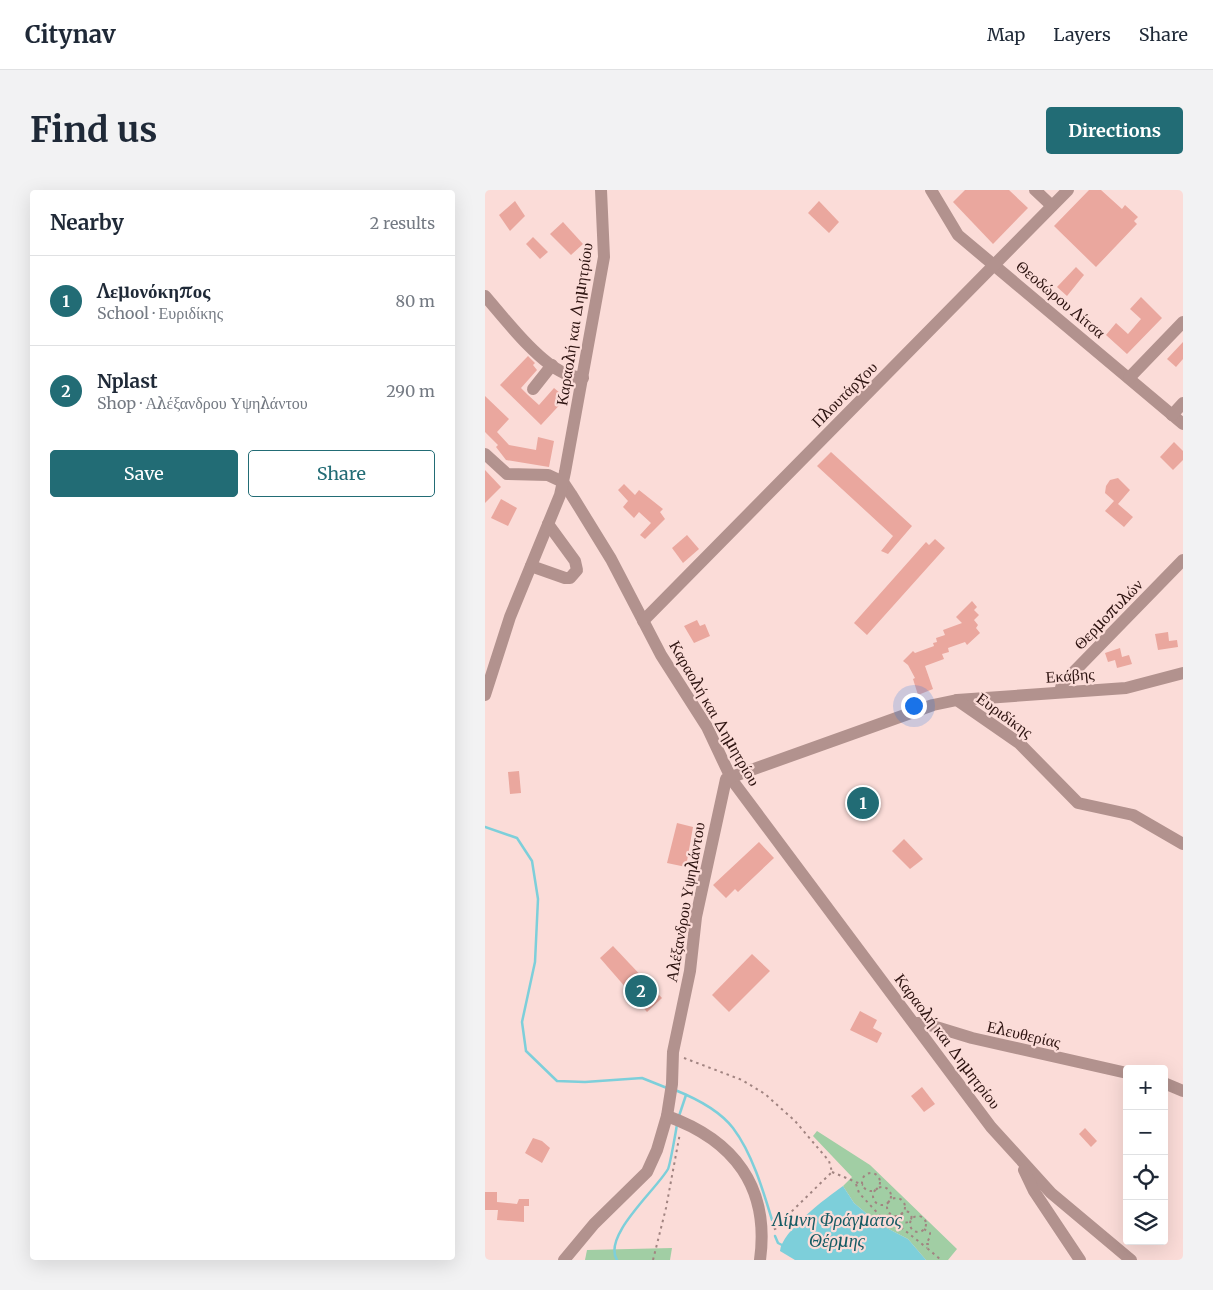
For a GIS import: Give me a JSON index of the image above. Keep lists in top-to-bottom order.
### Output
{
  "streets": {
    "street": [
      "Θεοδώρου Λίτσα",
      "Καραολή και Δημητρίου",
      "Πλουτάρχου",
      "Θερμοπυλών",
      "Εκάβης",
      "Ευριδίκης",
      "Αλέξανδρου Υψηλάντου",
      "Ελευθερίας"
    ]
  },
  "crossings": [
    ["Θεοδώρου Λίτσα", "Πλουτάρχου"],
    ["Καραολή και Δημητρίου", "Πλουτάρχου"],
    ["Καραολή και Δημητρίου", "Ευριδίκης"],
    ["Καραολή και Δημητρίου", "Αλέξανδρου Υψηλάντου"],
    ["Καραολή και Δημητρίου", "Ελευθερίας"],
    ["Θερμοπυλών", "Εκάβης"],
    ["Εκάβης", "Ευριδίκης"],
    ["Ευριδίκης", "Αλέξανδρου Υψηλάντου"]
  ],
  "water": ["Λίμνη Φράγματος Θέρμης"],
  "page": {
    "header": "Citynav",
    "nav": ["Map", "Layers", "Share"],
    "buttons": [
      "Directions",
      ["Save", "Share"]
    ],
    "title": "Find us",
    "heading": ["Nearby", "2 results"],
    "list": [
      {
        "mark": "1",
        "name": "Λεμονόκηπος",
        "note": "School · Ευριδίκης",
        "value": "80 m"
      },
      {
        "mark": "2",
        "name": "Nplast",
        "note": "Shop · Αλέξανδρου Υψηλάντου",
        "value": "290 m"
      }
    ],
    "pins": ["1", "2"],
    "map_buttons": ["+", "−"]
  }
}
